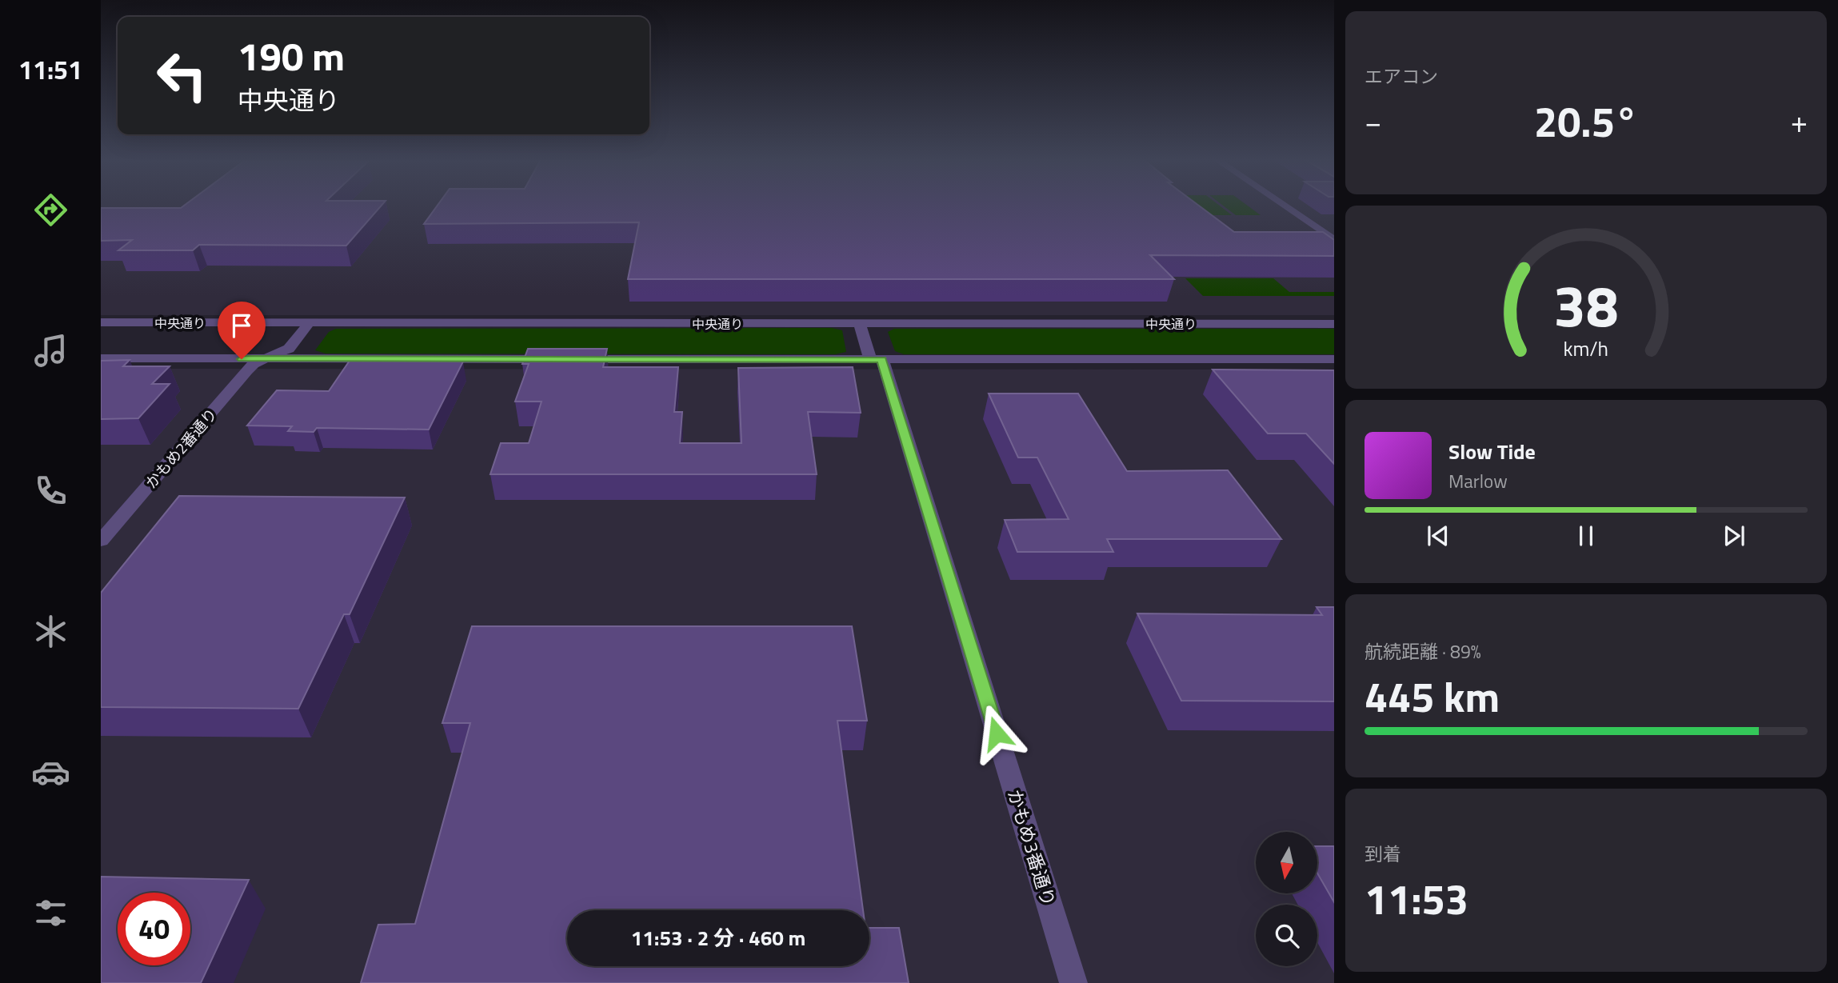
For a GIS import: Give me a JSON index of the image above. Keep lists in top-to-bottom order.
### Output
{
  "streets": {
    "street": ["中央通り", "かもめ2番通り", "かもめ3番通り"]
  },
  "crossings": [
    ["中央通り", "かもめ3番通り"]
  ],
  "north": "bottom",
  "page": {
    "tabs": "11:51",
    "tile": [
      "エアコン",
      ["航続距離 · 89%", "445 km"],
      ["到着", "11:53"]
    ],
    "turn": ["190 m", "中央通り"],
    "heat": ["−", "20.5°", "+"],
    "song": ["Slow Tide", "Marlow"],
    "limit": "40",
    "trip": "11:53 · 2 分 · 460 m",
    "gauge": ["38", "km/h"]
  }
}
